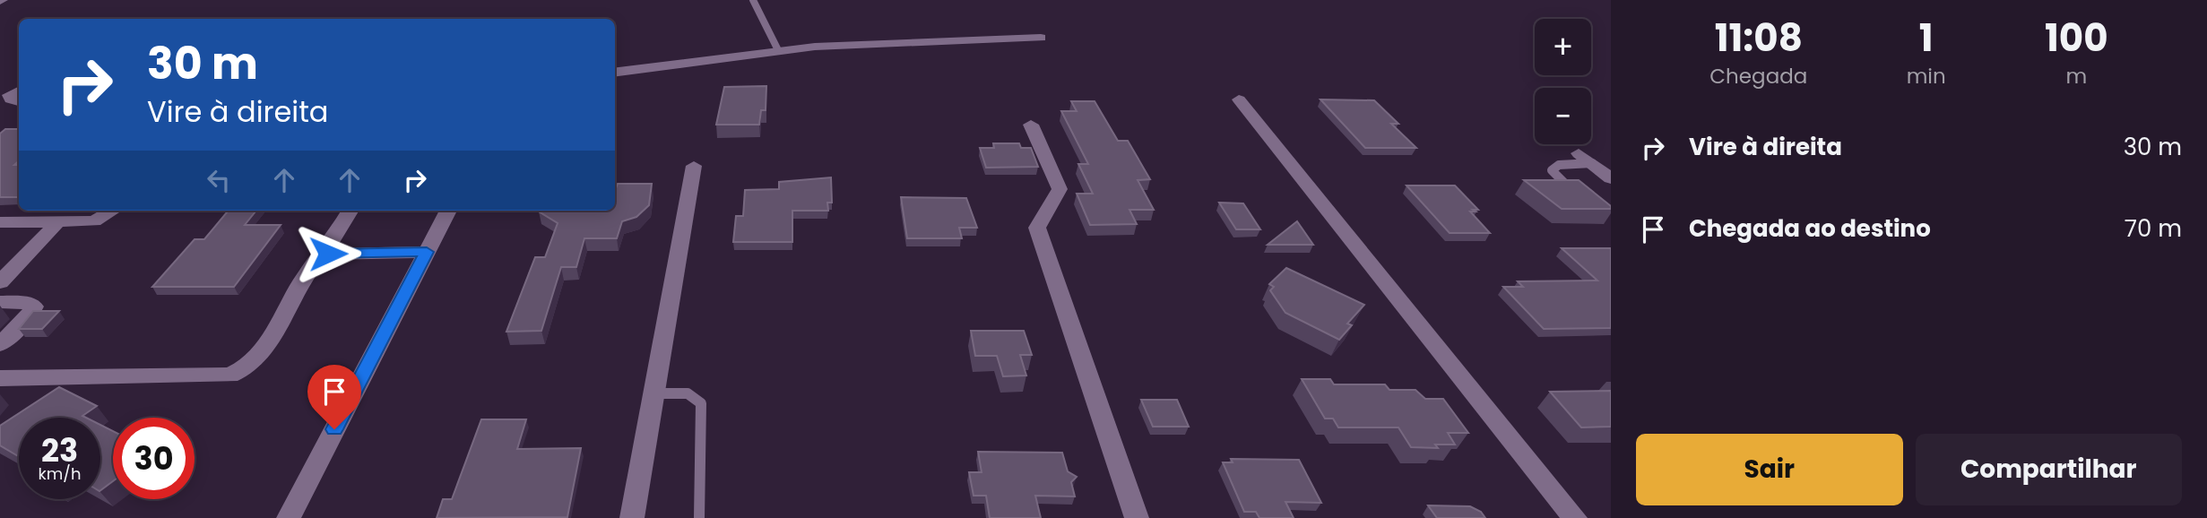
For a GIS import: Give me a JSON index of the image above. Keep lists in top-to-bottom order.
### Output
{
  "page": {
    "eta": [
      "11:08",
      "Chegada",
      "1",
      "min",
      "100",
      "m"
    ],
    "map_buttons": ["+", "−"],
    "turn": ["30 m", "Vire à direita"],
    "list": [
      {
        "name": "Vire à direita",
        "value": "30 m"
      },
      {
        "name": "Chegada ao destino",
        "value": "70 m"
      }
    ],
    "speed": "23 km/h",
    "limit": "30",
    "buttons": ["Sair", "Compartilhar"]
  }
}
